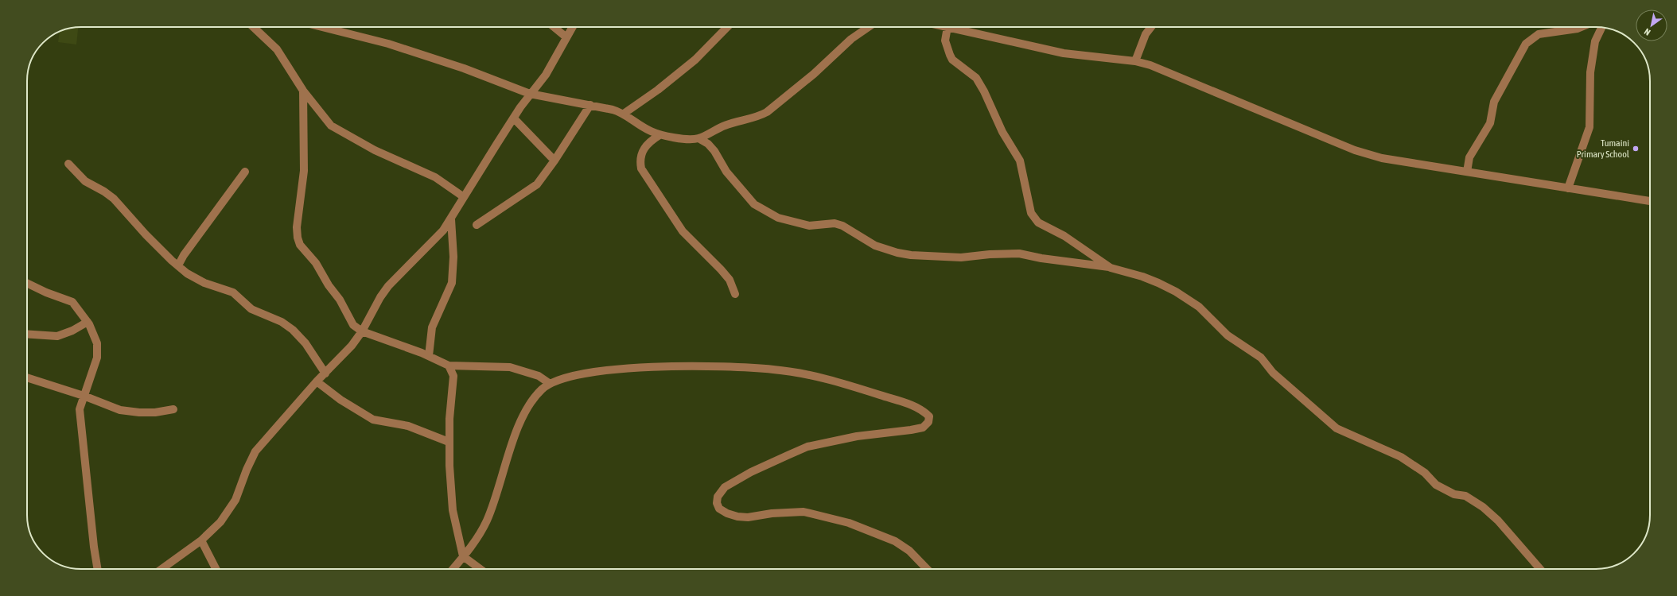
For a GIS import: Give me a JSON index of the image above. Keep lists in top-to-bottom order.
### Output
{
  "places": ["Tumaini Primary School"],
  "north": "bottom left"
}
